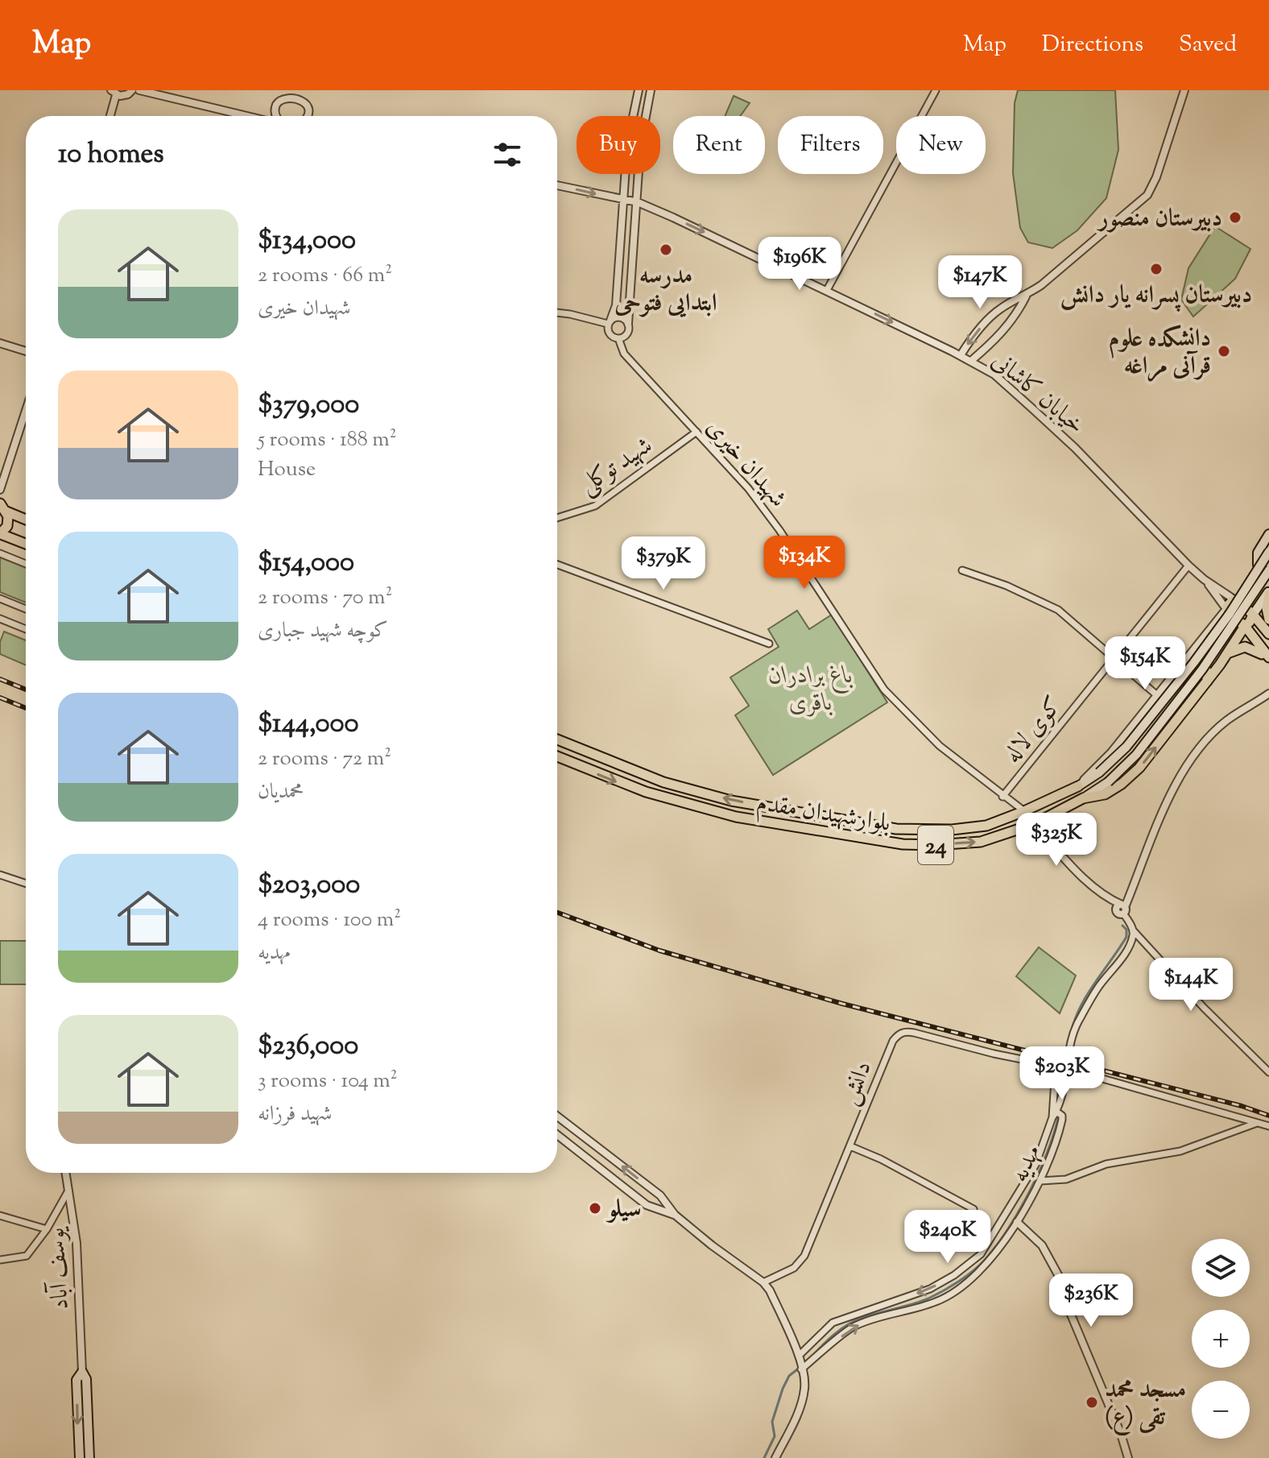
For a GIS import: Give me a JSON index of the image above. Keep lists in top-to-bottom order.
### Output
{
  "streets": {
    "main road": ["بلوارشهیدان مقدم", "24"],
    "street": [
      "خیابان کاشانی",
      "شهیدان خیری",
      "شهید توکلی",
      "کوی لاله",
      "دانش",
      "مهدیه",
      "یوسف آباد"
    ]
  },
  "crossings": [
    ["خیابان کاشانی", "کوی لاله"],
    ["خیابان کاشانی", "24"],
    ["شهیدان خیری", "شهید توکلی"],
    ["شهیدان خیری", "کوی لاله"],
    ["شهیدان خیری", "بلوارشهیدان مقدم"],
    ["بلوارشهیدان مقدم", "24"]
  ],
  "one_way": ["خیابان کاشانی"],
  "parks": ["باغ برادران باقری"],
  "places": [
    "دبیرستان منصور",
    "مدرسه ابتدایی فتوحی",
    "دبیرستان پسرانه یار دانش",
    "دانشکده علوم قرآنی مراغه",
    "سیلو",
    "مسجد محمد تقی (ع)"
  ],
  "page": {
    "header": "Map",
    "nav": ["Map", "Directions", "Saved"],
    "chip": [
      "Buy",
      "Rent",
      "Filters",
      "New"
    ],
    "heading": "10 homes",
    "list": [
      {
        "name": "$134,000",
        "note": "2 rooms · 66 m² · شهیدان خیری"
      },
      {
        "name": "$379,000",
        "note": "5 rooms · 188 m² · House"
      },
      {
        "name": "$154,000",
        "note": "2 rooms · 70 m² · کوچه شهید جباری"
      },
      {
        "name": "$144,000",
        "note": "2 rooms · 72 m² · محمدیان"
      },
      {
        "name": "$203,000",
        "note": "4 rooms · 100 m² · مهدیه"
      },
      {
        "name": "$236,000",
        "note": "3 rooms · 104 m² · شهید فرزانه"
      }
    ],
    "price": [
      "$196K",
      "$147K",
      "$134K",
      "$379K",
      "$154K",
      "$325K",
      "$144K",
      "$203K",
      "$240K",
      "$236K"
    ],
    "map_buttons": ["+", "−"]
  }
}
